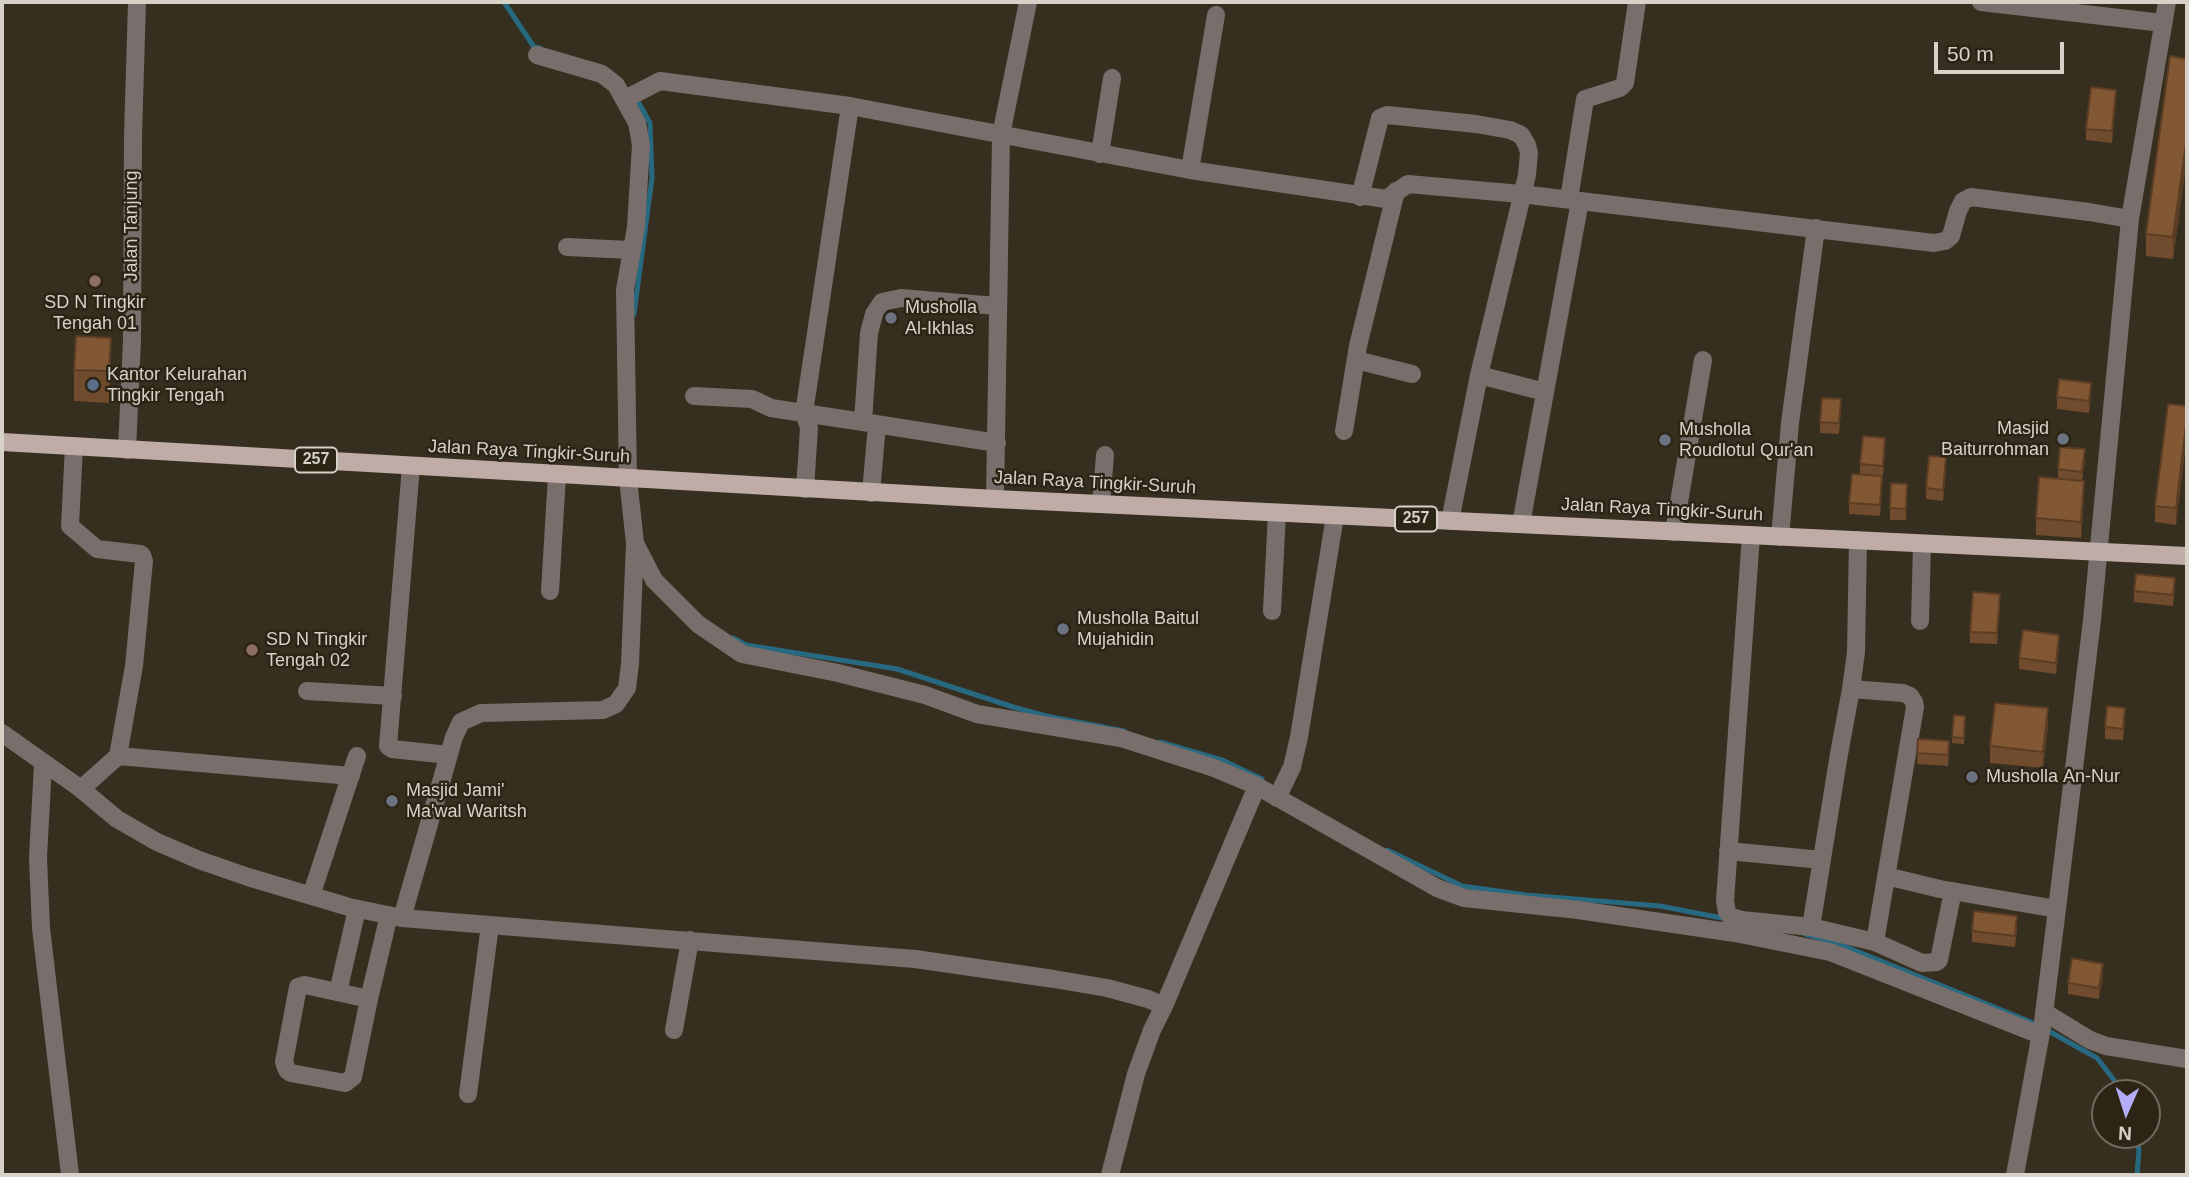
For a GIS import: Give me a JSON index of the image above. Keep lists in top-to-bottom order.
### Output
{
  "streets": {
    "main road": ["Jalan Raya Tingkir-Suruh", "257"],
    "street": ["Jalan Tanjung"]
  },
  "crossings": [
    ["Jalan Tanjung", "Jalan Raya Tingkir-Suruh"]
  ],
  "places": [
    "SD N Tingkir Tengah 01",
    "Musholla Al-Ikhlas",
    "Kantor Kelurahan Tingkir Tengah",
    "Masjid Baiturrohman",
    "Musholla Roudlotul Qur'an",
    "Musholla Baitul Mujahidin",
    "SD N Tingkir Tengah 02",
    "Musholla An-Nur",
    "Masjid Jami' Ma'wal Waritsh"
  ],
  "scale_bar": "50 m",
  "north": "bottom"
}
